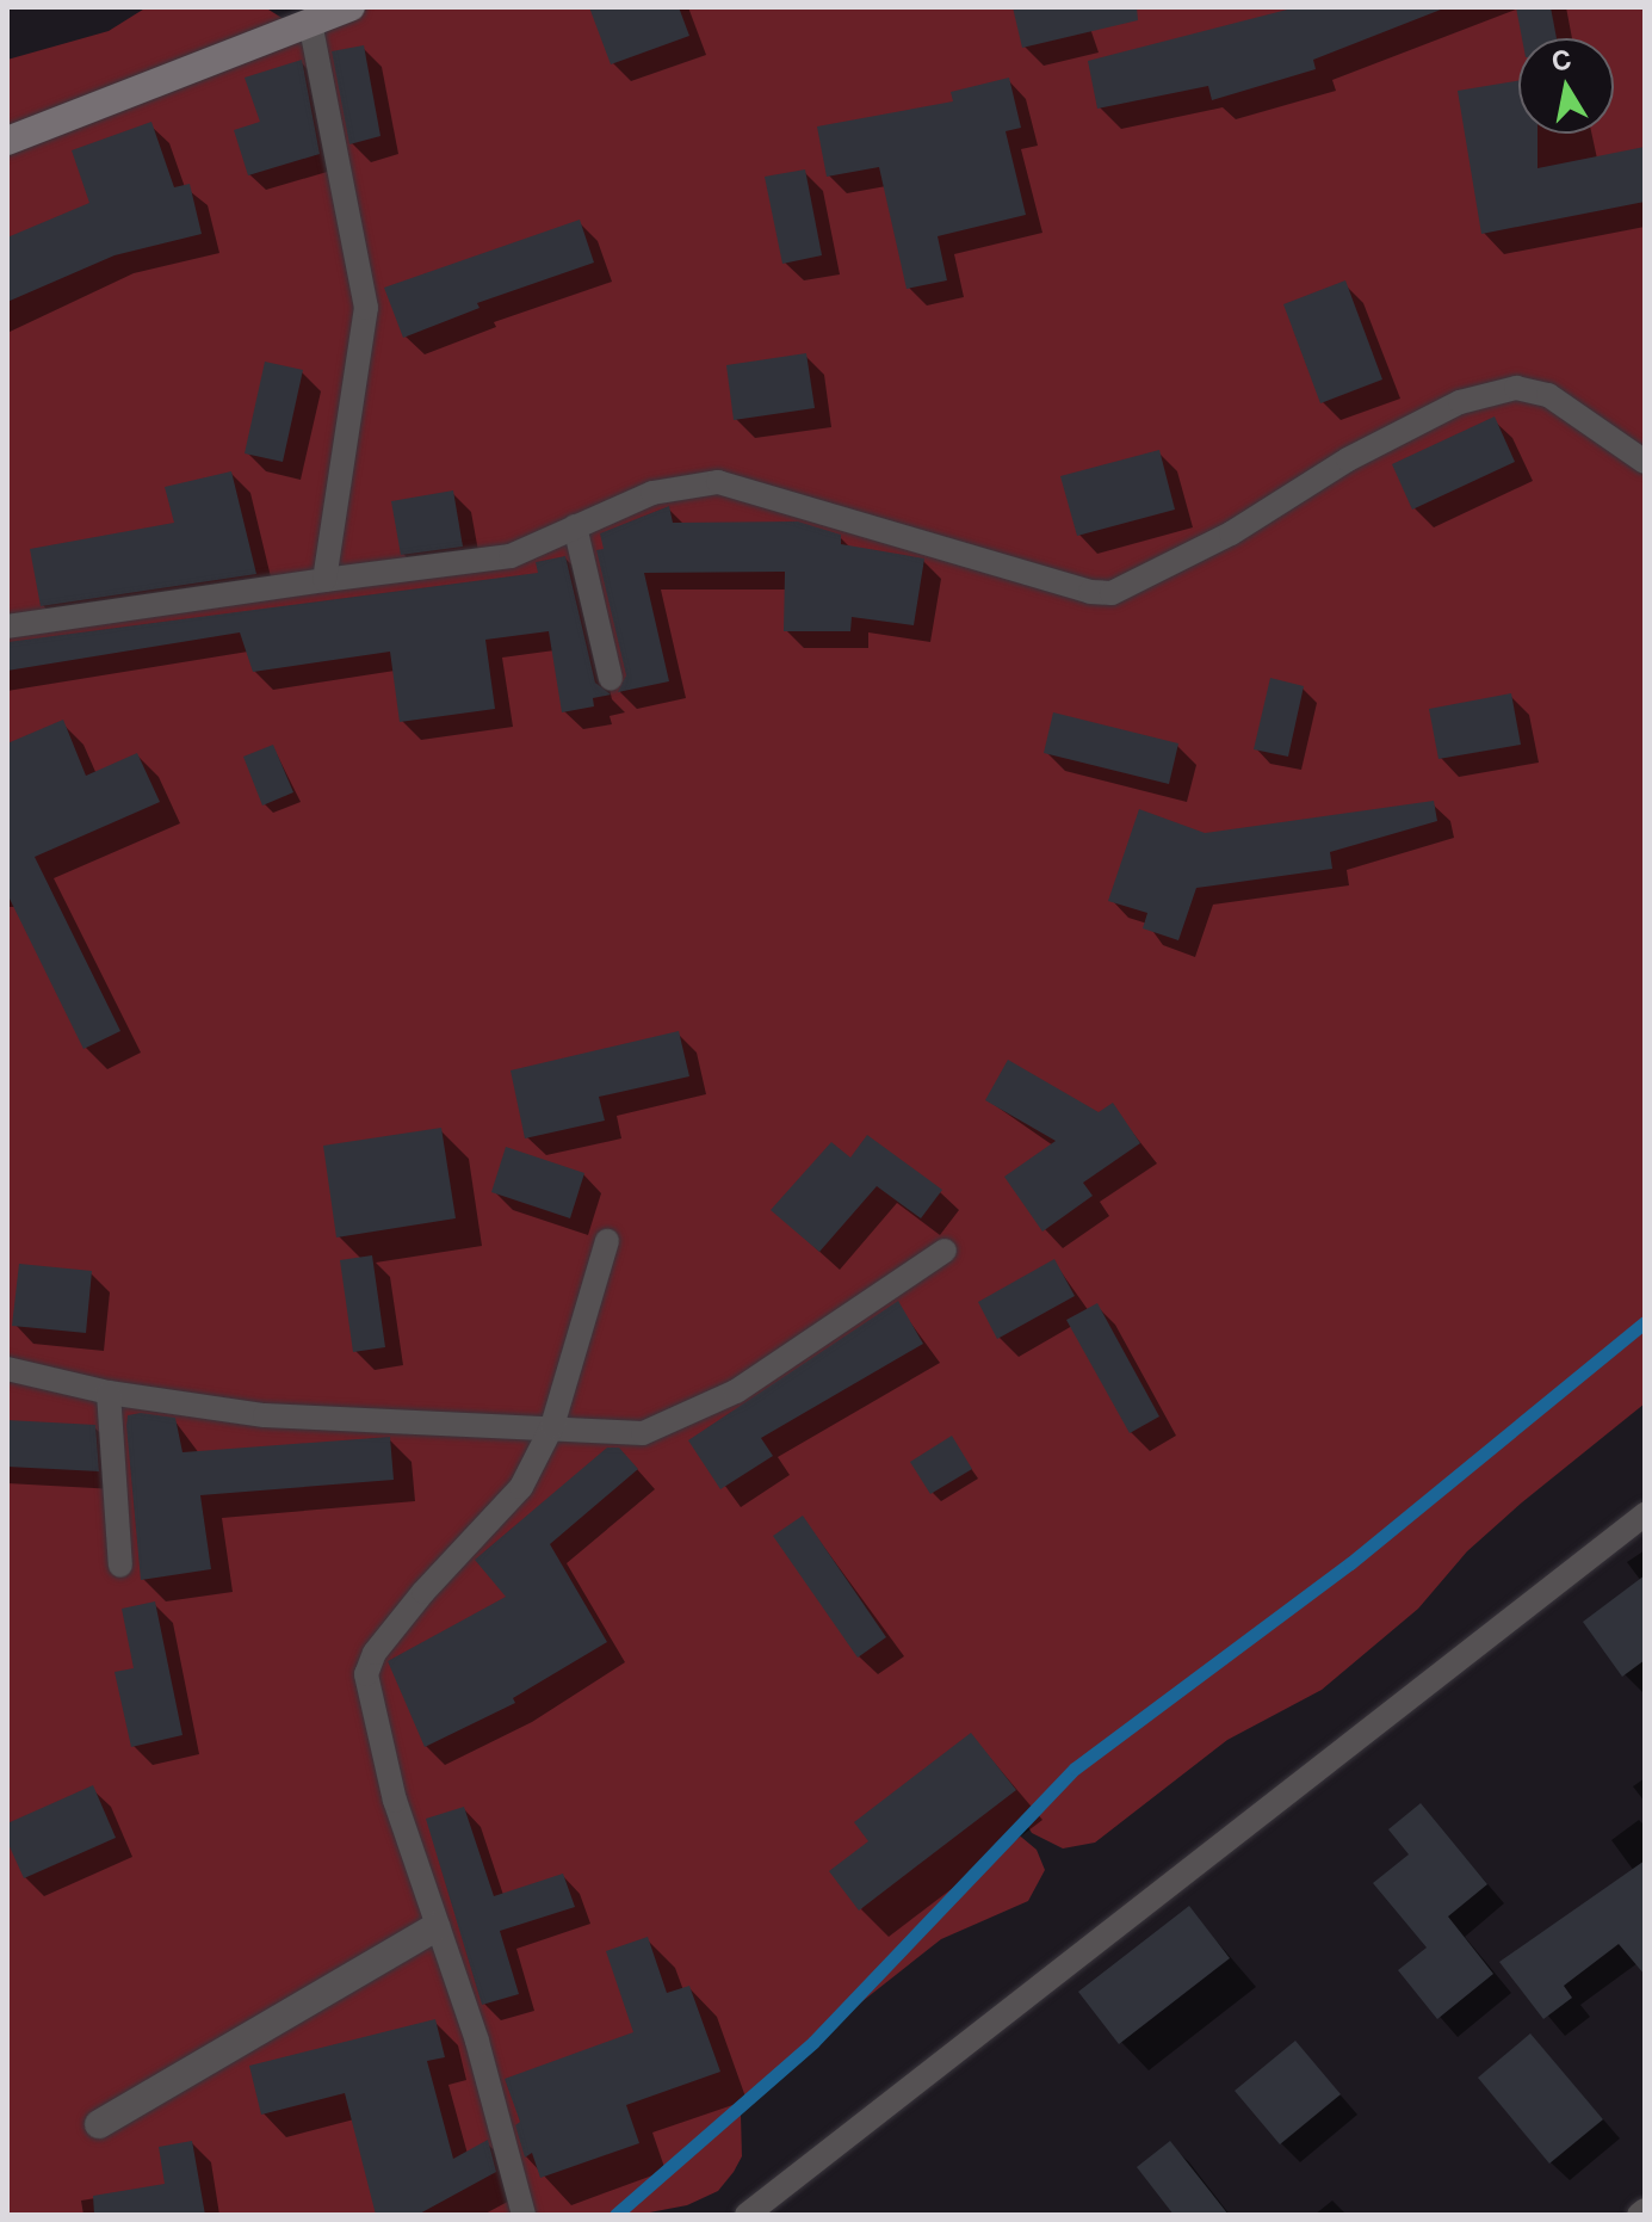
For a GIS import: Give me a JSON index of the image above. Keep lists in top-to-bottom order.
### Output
{
  "north": "top"
}
